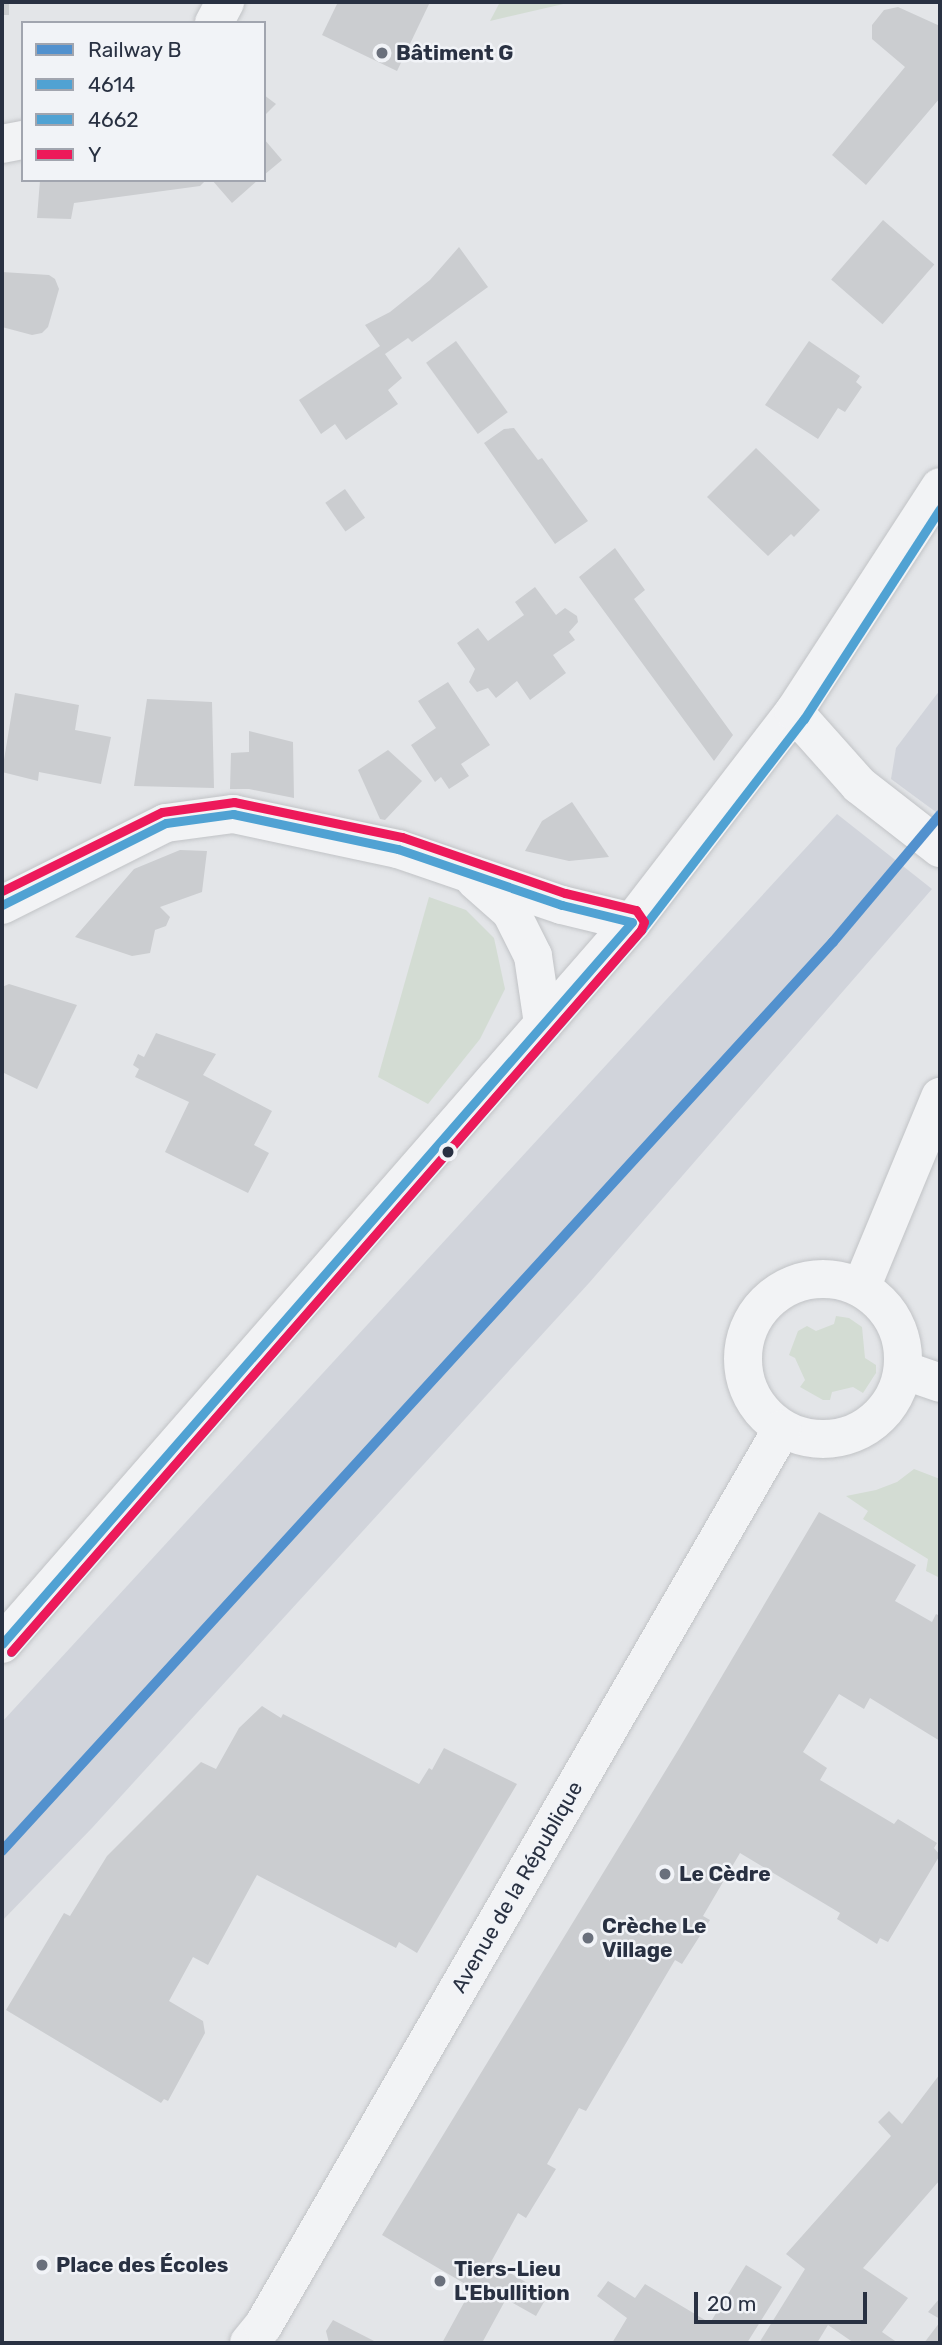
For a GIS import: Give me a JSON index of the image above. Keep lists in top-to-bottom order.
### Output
{
  "streets": {
    "street": ["Avenue de la République"]
  },
  "places": [
    "Bâtiment G",
    "Le Cèdre",
    "Crèche Le Village",
    "Place des Écoles",
    "Tiers-Lieu L'Ebullition"
  ],
  "lines": [
    "transit line 4662",
    "transit line Y",
    "transit line 4614",
    "rail line B"
  ],
  "legend": [
    "Railway B",
    "4614",
    "4662",
    "Y"
  ],
  "scale_bar": "20 m"
}
